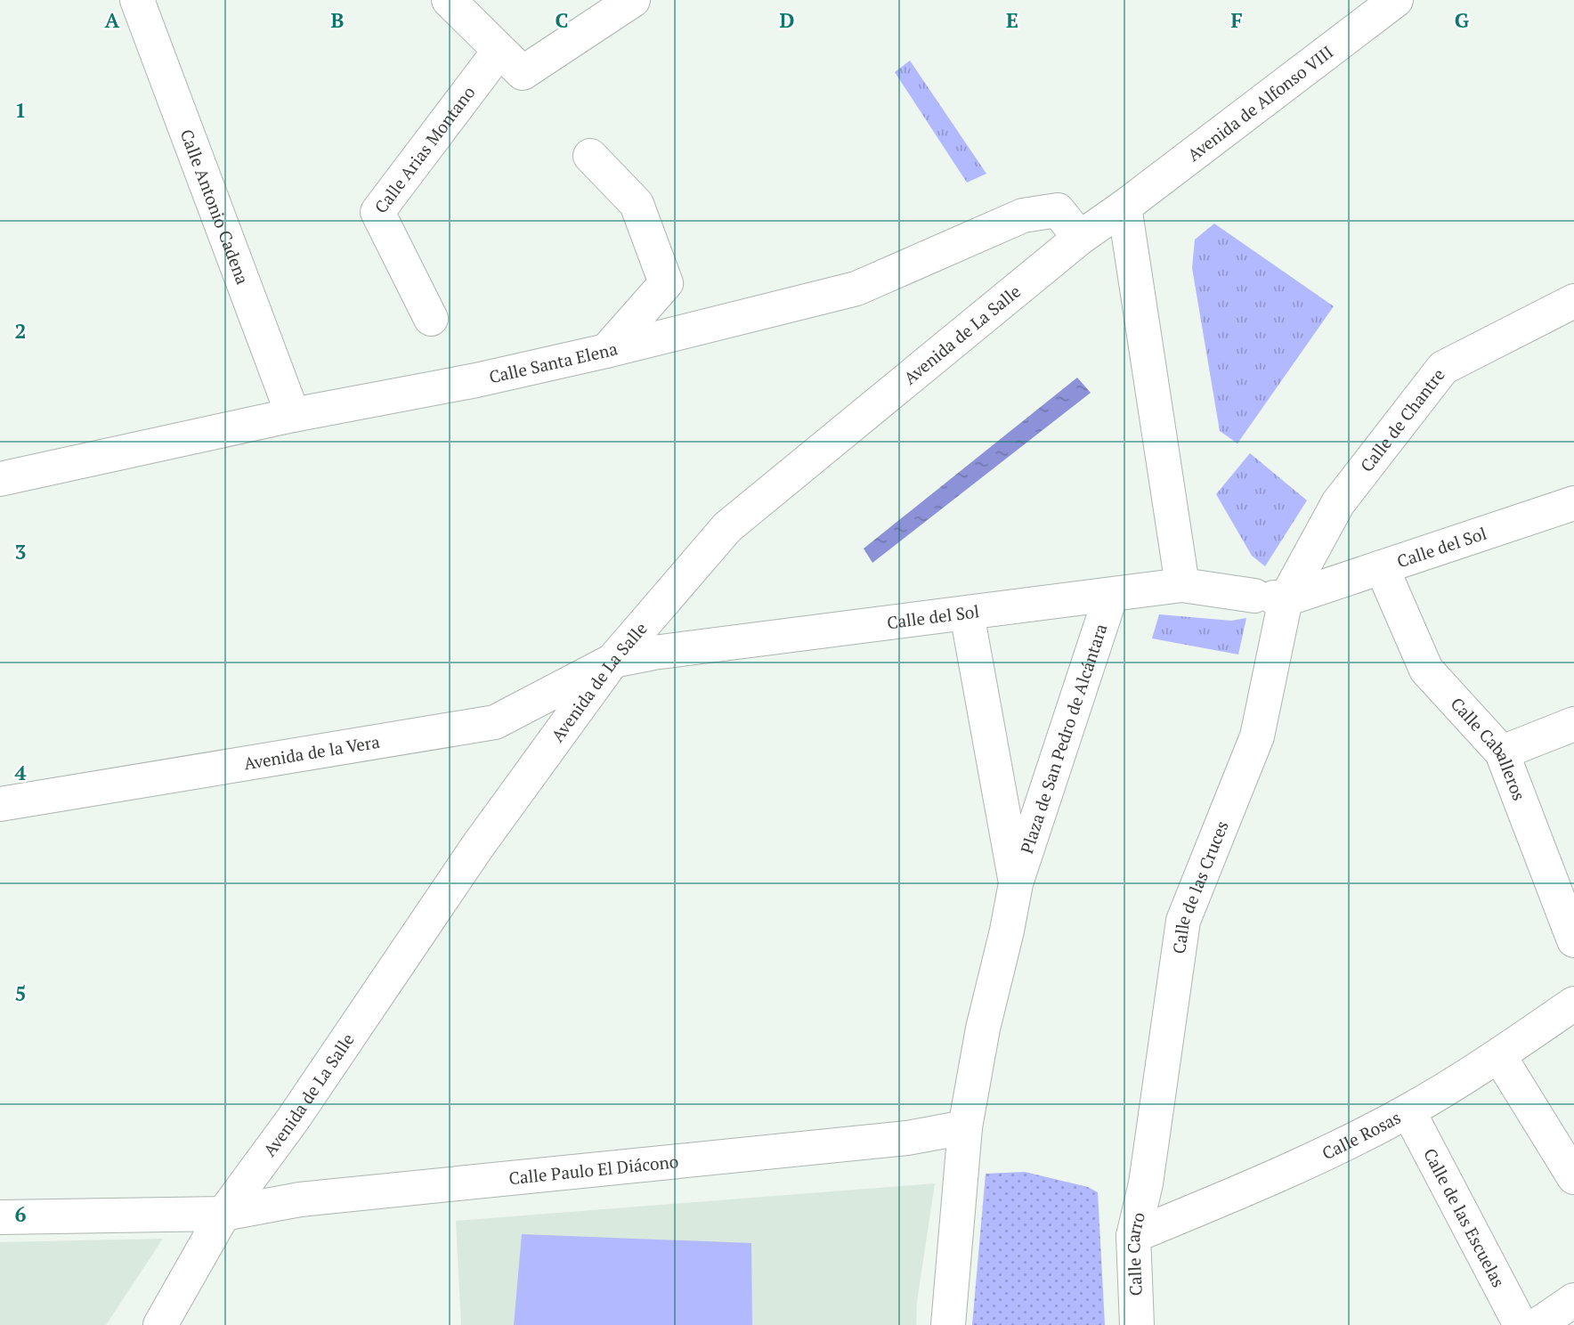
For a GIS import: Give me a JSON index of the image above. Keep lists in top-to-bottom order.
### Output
{
  "streets": {
    "street": [
      "Avenida de Alfonso VIII",
      "Calle Arias Montano",
      "Calle Antonio Cadena",
      "Avenida de La Salle",
      "Calle Santa Elena",
      "Calle de Chantre",
      "Calle del Sol",
      "Plaza de San Pedro de Alcántara",
      "Calle Caballeros",
      "Avenida de la Vera",
      "Calle de las Cruces",
      "Calle Rosas",
      "Calle Paulo El Diácono",
      "Calle de las Escuelas",
      "Calle Carro"
    ]
  },
  "crossings": [
    ["Avenida de Alfonso VIII", "Avenida de La Salle"],
    ["Calle Antonio Cadena", "Calle Santa Elena"],
    ["Avenida de La Salle", "Calle Santa Elena"],
    ["Avenida de La Salle", "Calle del Sol"],
    ["Avenida de La Salle", "Avenida de la Vera"],
    ["Avenida de La Salle", "Calle Paulo El Diácono"],
    ["Calle de Chantre", "Calle del Sol"],
    ["Calle de Chantre", "Calle de las Cruces"],
    ["Calle del Sol", "Plaza de San Pedro de Alcántara"],
    ["Calle del Sol", "Calle Caballeros"],
    ["Calle del Sol", "Avenida de la Vera"],
    ["Calle del Sol", "Calle de las Cruces"],
    ["Plaza de San Pedro de Alcántara", "Calle Paulo El Diácono"],
    ["Calle de las Cruces", "Calle Carro"],
    ["Calle Rosas", "Calle de las Escuelas"],
    ["Calle Rosas", "Calle Carro"]
  ],
  "grid": {
    "columns": [
      "A",
      "B",
      "C",
      "D",
      "E",
      "F",
      "G"
    ],
    "rows": [
      "1",
      "2",
      "3",
      "4",
      "5",
      "6"
    ]
  }
}
